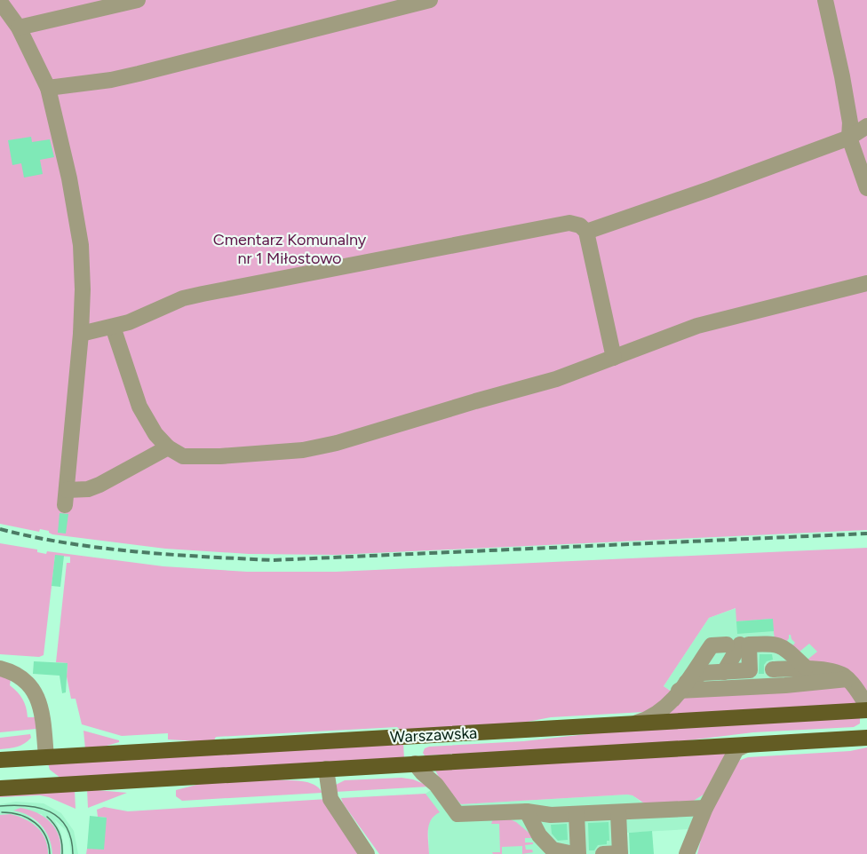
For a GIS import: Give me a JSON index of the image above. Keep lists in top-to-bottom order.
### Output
{
  "streets": {
    "main road": ["Warszawska"]
  },
  "parks": ["Cmentarz Komunalny nr 1 Miłostowo"]
}
